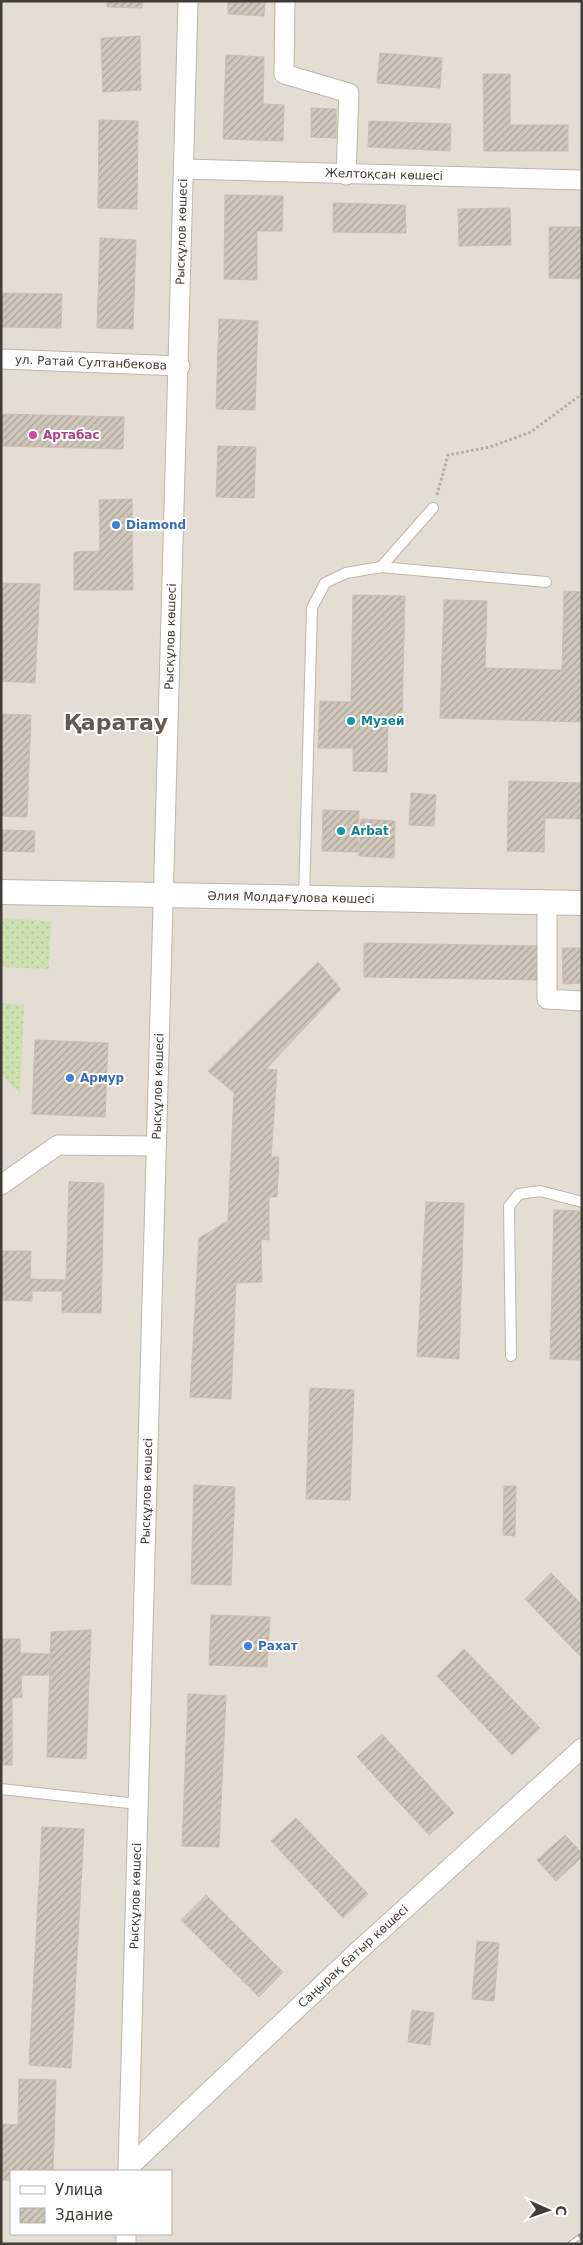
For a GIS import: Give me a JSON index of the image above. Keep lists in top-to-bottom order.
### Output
{
  "streets": {
    "street": [
      "Желтоқсан көшесі",
      "Рысқұлов көшесі",
      "ул. Ратай Султанбекова",
      "Әлия Молдағұлова көшесі",
      "Саңырақ батыр көшесі"
    ]
  },
  "crossings": [
    ["Желтоқсан көшесі", "Рысқұлов көшесі"],
    ["Рысқұлов көшесі", "ул. Ратай Султанбекова"],
    ["Рысқұлов көшесі", "Әлия Молдағұлова көшесі"],
    ["Рысқұлов көшесі", "Саңырақ батыр көшесі"]
  ],
  "districts": ["Қаратау"],
  "places": [
    "Артабас",
    "Diamond",
    "Музей",
    "Arbat",
    "Армур",
    "Рахат"
  ],
  "legend": ["Улица", "Здание"],
  "north": "right"
}
